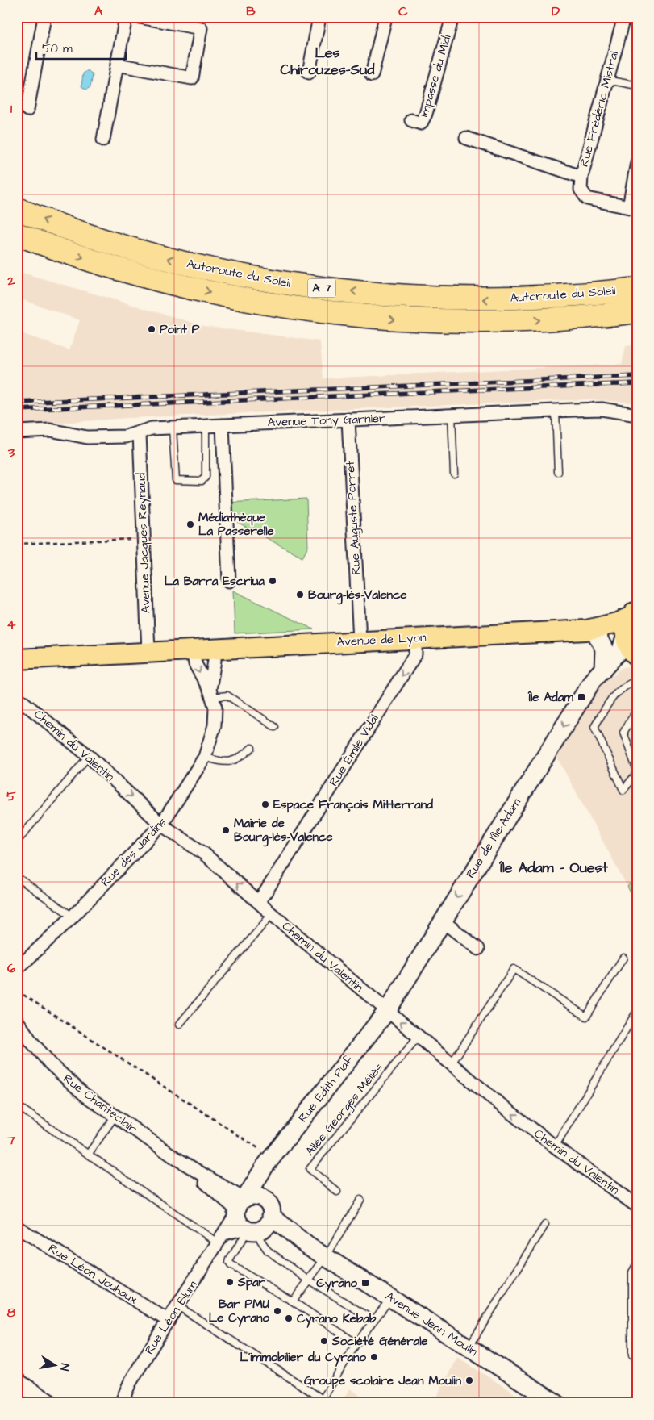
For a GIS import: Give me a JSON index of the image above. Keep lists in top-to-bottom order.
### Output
{
  "streets": {
    "highway": ["Autoroute du Soleil", "A 7"],
    "main road": ["Avenue de Lyon"],
    "street": [
      "Impasse du Midi",
      "Rue Frédéric Mistral",
      "Avenue Tony Garnier",
      "Rue Auguste Perret",
      "Avenue Jacques Reynaud",
      "Chemin du Valentin",
      "Rue Émile Vidal",
      "Rue de l'Île-Adam",
      "Rue des Jardins",
      "Rue Édith Piaf",
      "Rue Chanteclair",
      "Rue Léon Jouhaux",
      "Rue Léon Blum",
      "Avenue Jean Moulin"
    ],
    "lane": ["Allée Georges Méliès"]
  },
  "crossings": [
    ["Avenue Tony Garnier", "Rue Auguste Perret"],
    ["Avenue Tony Garnier", "Avenue Jacques Reynaud"],
    ["Rue Auguste Perret", "Avenue de Lyon"],
    ["Avenue Jacques Reynaud", "Avenue de Lyon"],
    ["Avenue de Lyon", "Rue Émile Vidal"],
    ["Avenue de Lyon", "Rue des Jardins"],
    ["Chemin du Valentin", "Rue Émile Vidal"],
    ["Chemin du Valentin", "Rue de l'Île-Adam"],
    ["Chemin du Valentin", "Rue des Jardins"],
    ["Chemin du Valentin", "Rue Édith Piaf"],
    ["Chemin du Valentin", "Allée Georges Méliès"],
    ["Rue de l'Île-Adam", "Rue Édith Piaf"],
    ["Rue Édith Piaf", "Rue Chanteclair"],
    ["Rue Édith Piaf", "Rue Léon Blum"],
    ["Rue Chanteclair", "Rue Léon Blum"],
    ["Rue Léon Jouhaux", "Rue Léon Blum"]
  ],
  "one_way": ["Rue Émile Vidal", "Rue de l'Île-Adam"],
  "districts": ["Les Chirouzes-Sud", "Île Adam - Ouest"],
  "places": {
    "other": [
      "Point P",
      "Médiathèque La Passerelle",
      "La Barra Escriua",
      "Bourg-lès-Valence",
      "Espace François Mitterrand",
      "Mairie de Bourg-lès-Valence",
      "Spar",
      "Bar PMU Le Cyrano",
      "Cyrano Kebab",
      "Société Générale",
      "L'immobilier du Cyrano",
      "Groupe scolaire Jean Moulin"
    ],
    "transit": ["Île Adam", "Cyrano"]
  },
  "scale_bar": "50 m",
  "north": "right",
  "grid": {
    "columns": [
      "A",
      "B",
      "C",
      "D"
    ],
    "rows": [
      "1",
      "2",
      "3",
      "4",
      "5",
      "6",
      "7",
      "8"
    ]
  }
}
